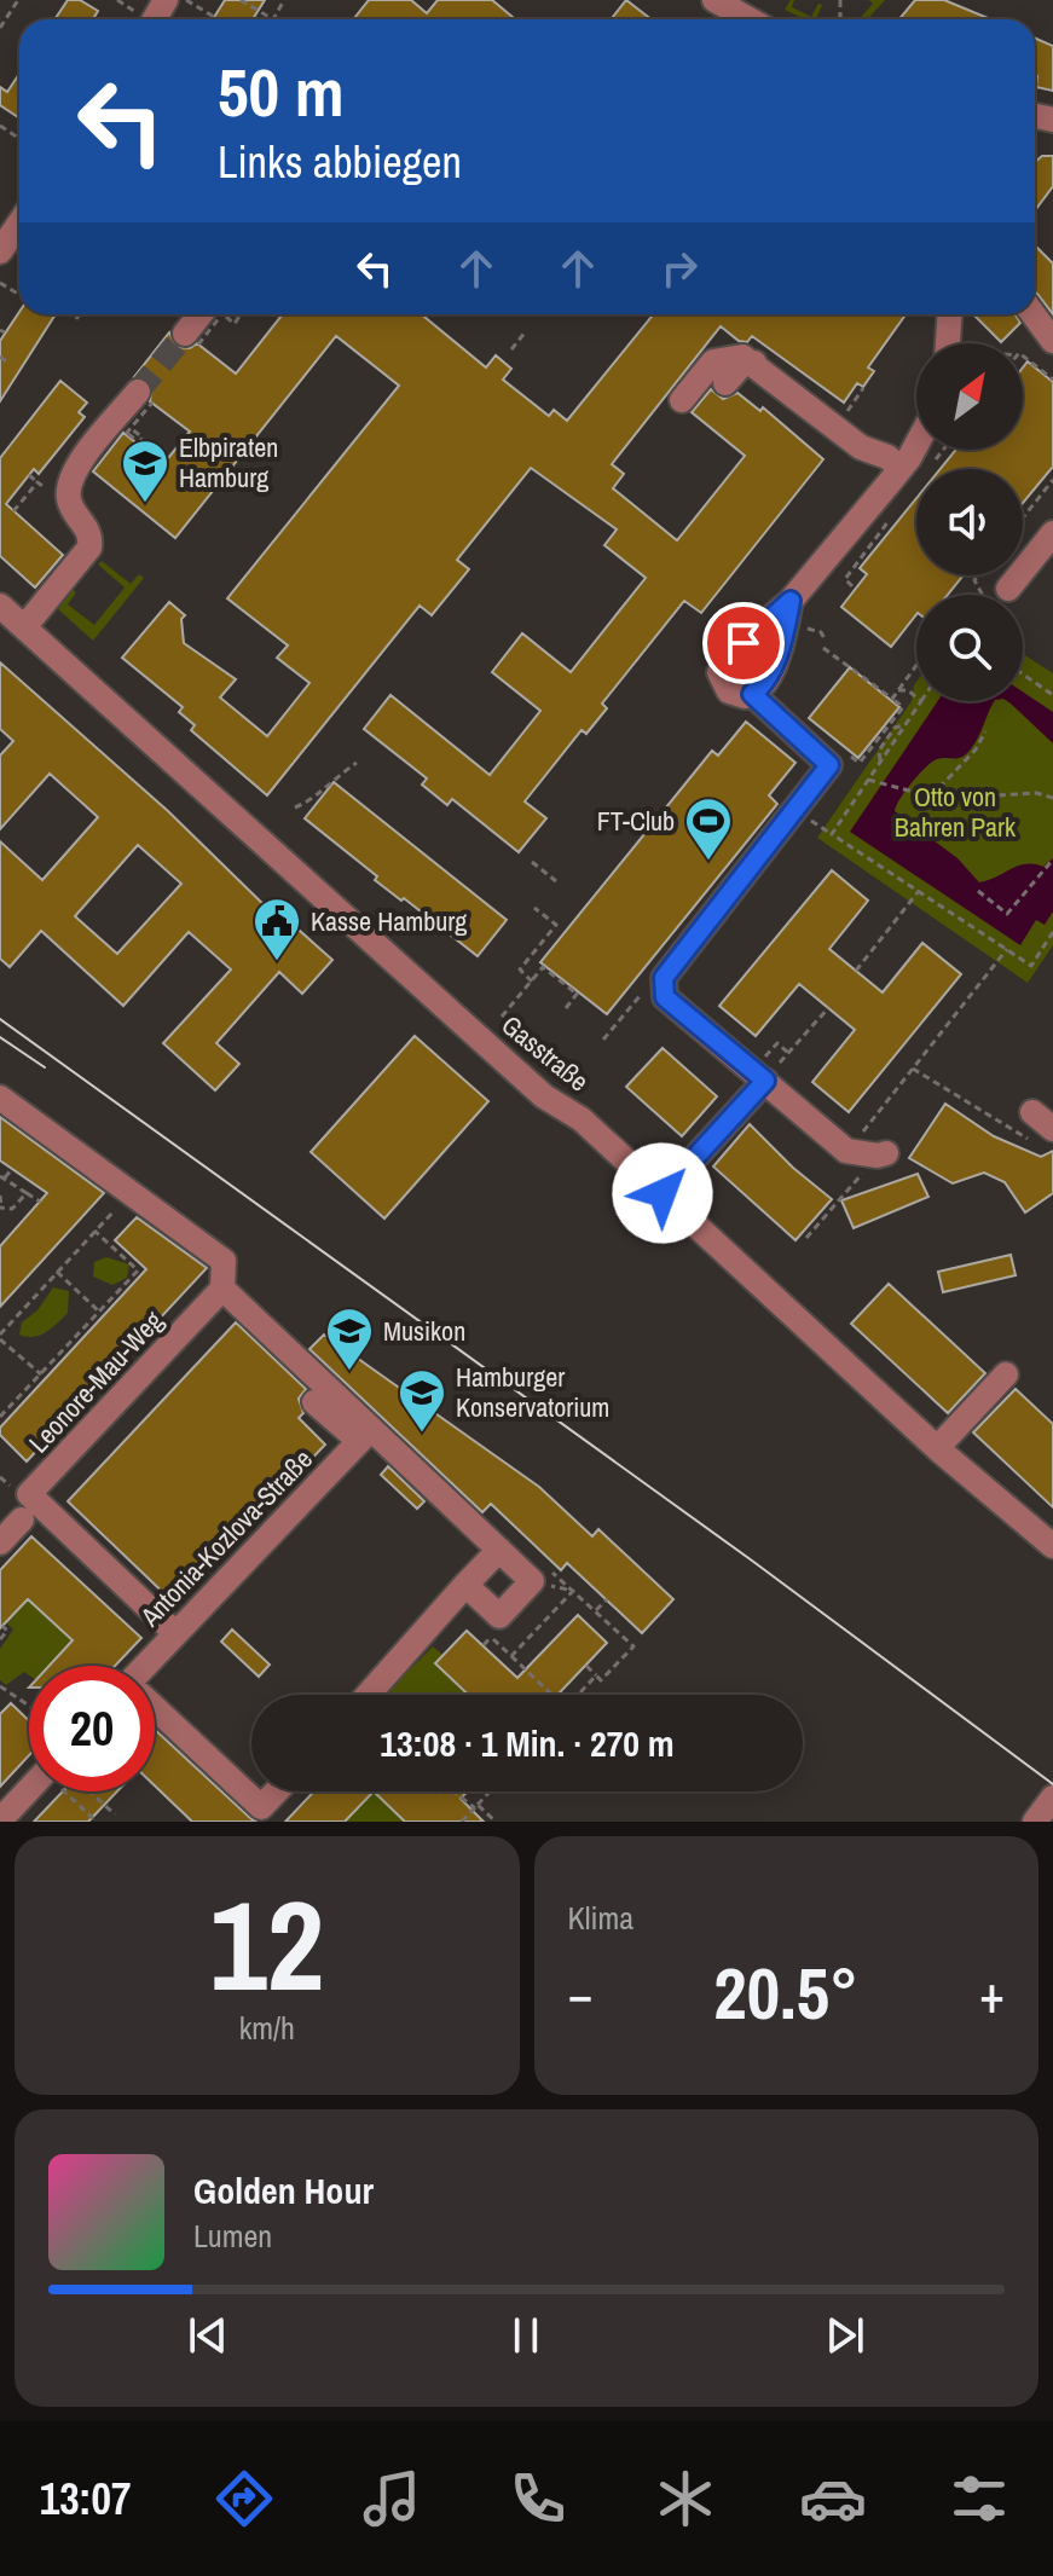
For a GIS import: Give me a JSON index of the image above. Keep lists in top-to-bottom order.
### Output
{
  "streets": {
    "street": ["Gasstraße", "Leonore-Mau-Weg", "Antonia-Kozlova-Straße"]
  },
  "crossings": [
    ["Leonore-Mau-Weg", "Antonia-Kozlova-Straße"]
  ],
  "parks": ["Otto von Bahren Park"],
  "places": {
    "school or university": ["Elbpiraten Hamburg", "Musikon", "Hamburger Konservatorium"],
    "sports": ["FT-Club"],
    "public building": ["Kasse Hamburg"]
  },
  "north": "top right",
  "page": {
    "turn": ["50 m", "Links abbiegen"],
    "limit": "20",
    "trip": "13:08 · 1 Min. · 270 m",
    "tile": [
      ["12", "km/h"],
      "Klima"
    ],
    "heat": ["−", "20.5°", "+"],
    "song": ["Golden Hour", "Lumen"],
    "tabs": "13:07"
  }
}
